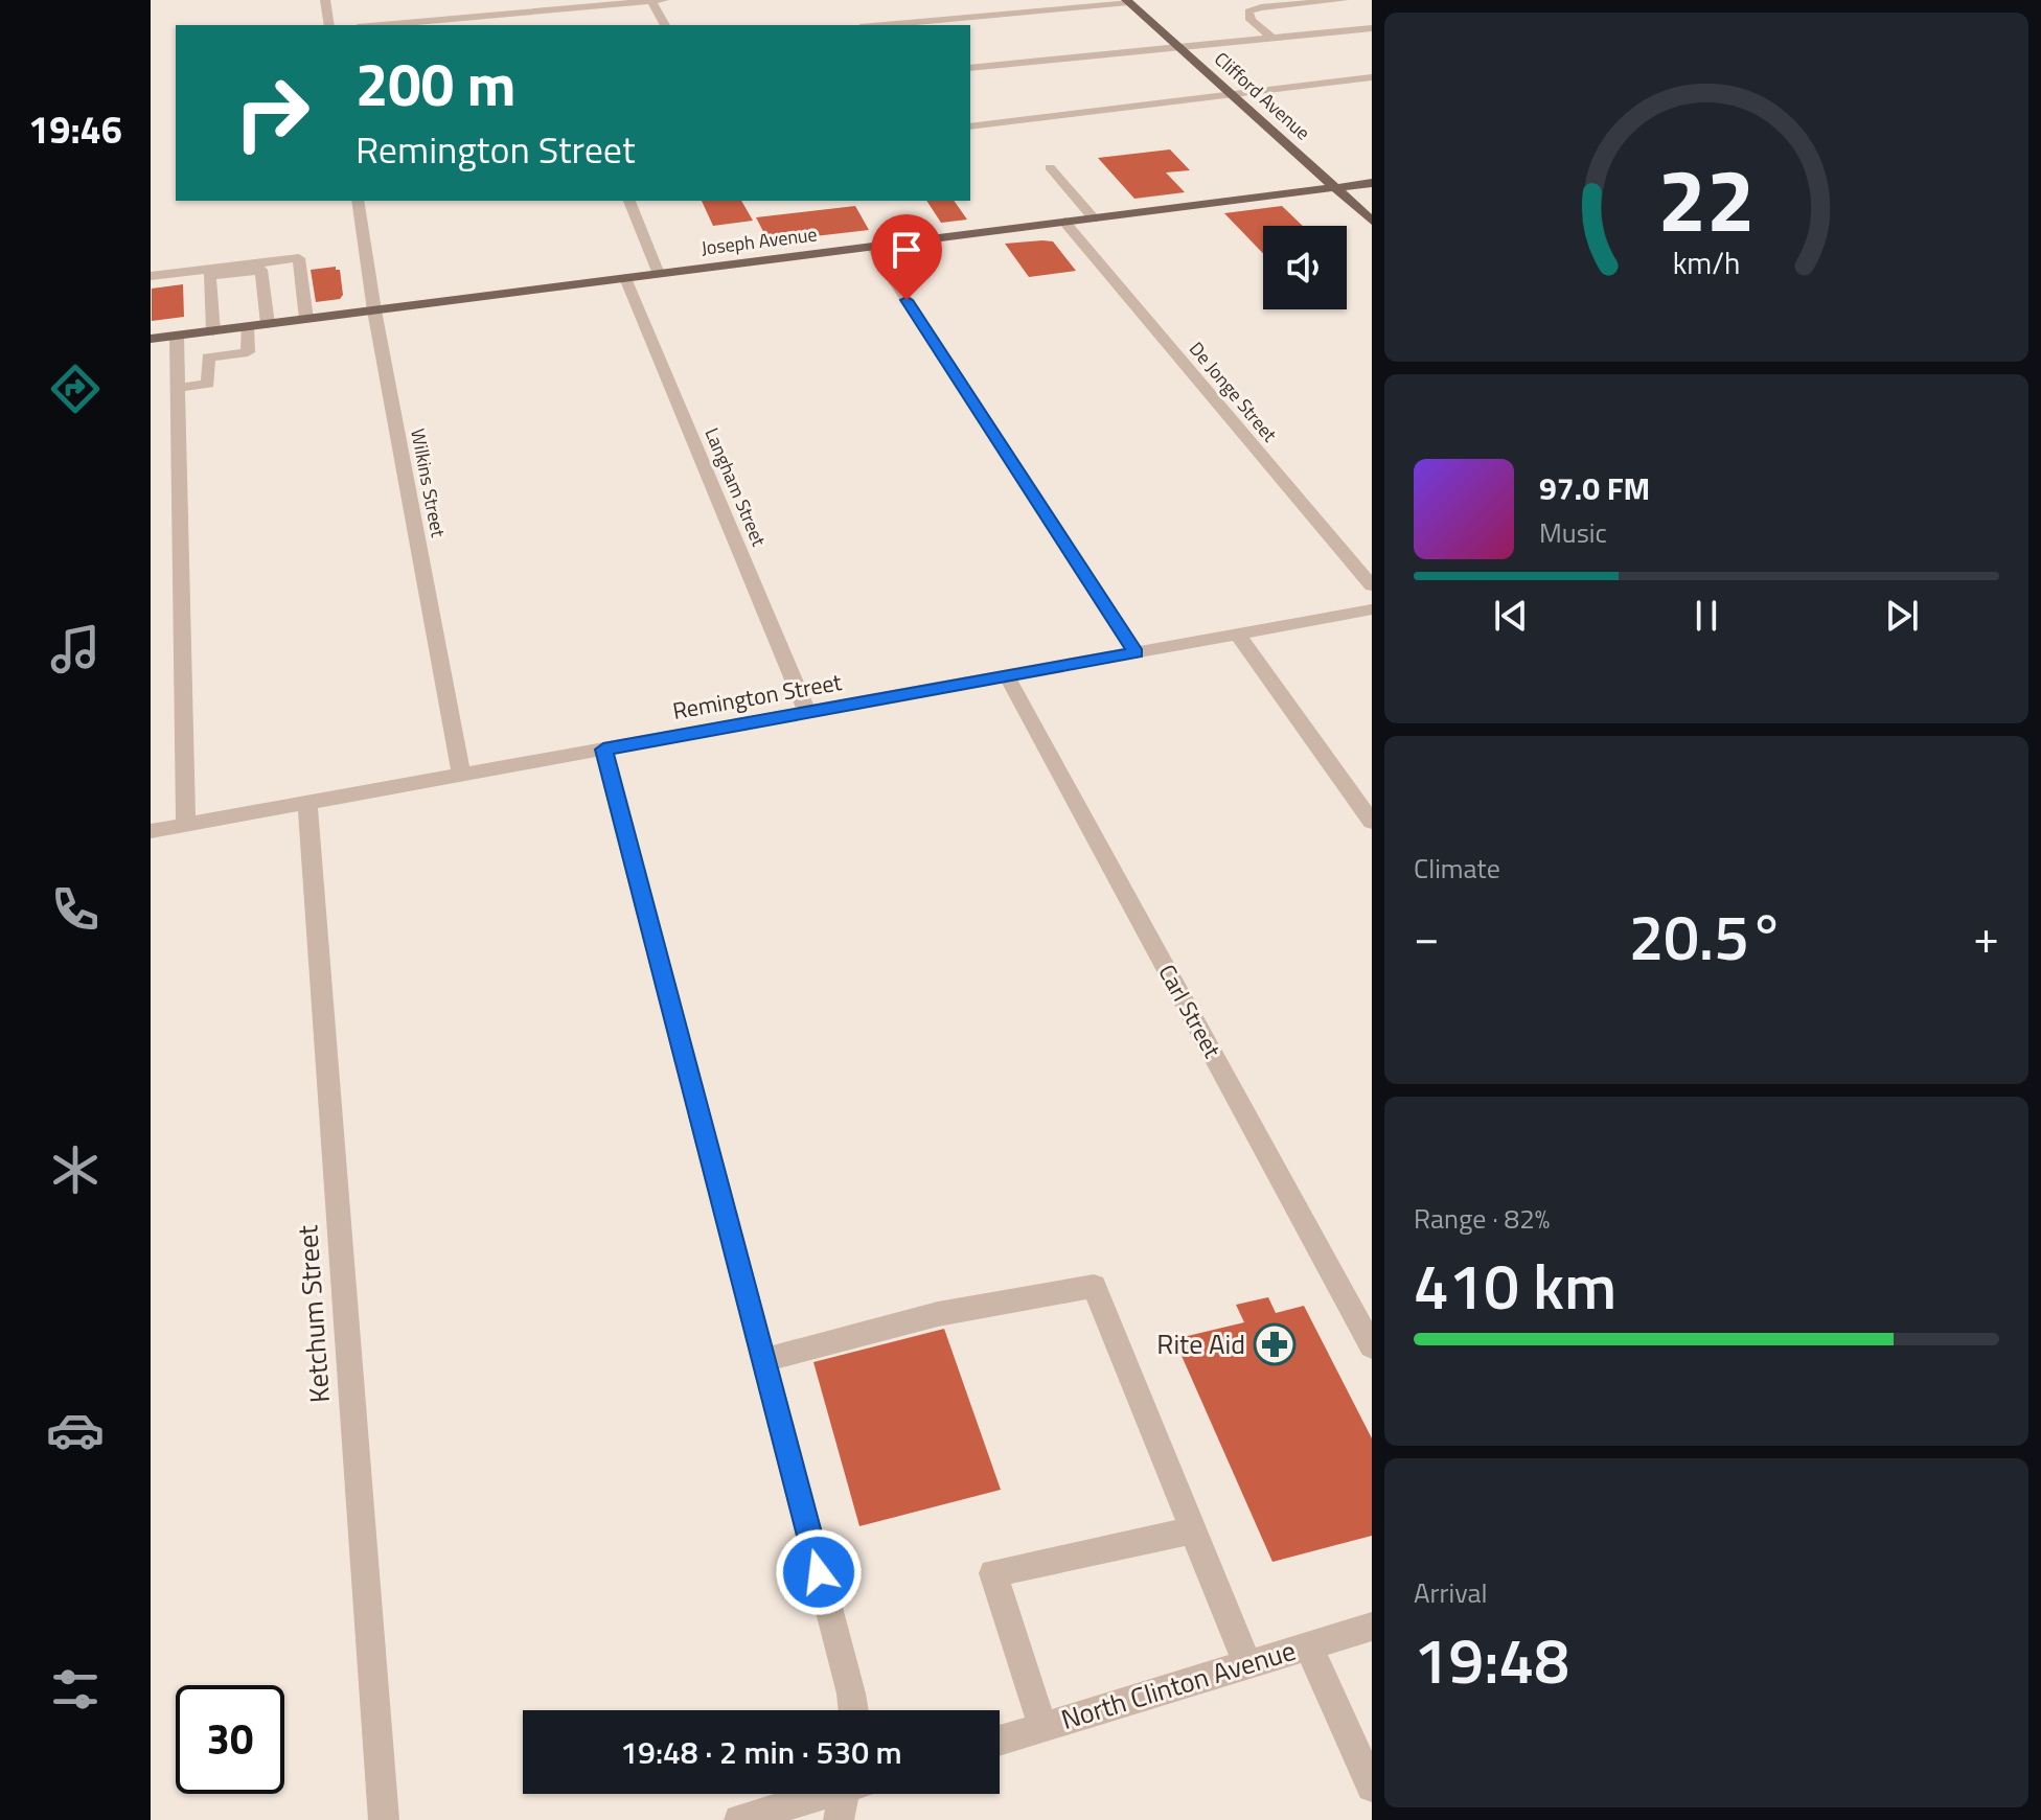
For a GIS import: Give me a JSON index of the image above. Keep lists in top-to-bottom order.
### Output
{
  "streets": {
    "main road": ["Clifford Avenue", "Joseph Avenue"],
    "street": [
      "De Jonge Street",
      "Wilkins Street",
      "Langham Street",
      "Remington Street",
      "Carl Street",
      "Ketchum Street",
      "North Clinton Avenue"
    ]
  },
  "crossings": [
    ["Clifford Avenue", "Joseph Avenue"],
    ["Joseph Avenue", "De Jonge Street"],
    ["Joseph Avenue", "Wilkins Street"],
    ["Joseph Avenue", "Langham Street"],
    ["Wilkins Street", "Remington Street"],
    ["Langham Street", "Remington Street"],
    ["Remington Street", "Carl Street"],
    ["Remington Street", "Ketchum Street"]
  ],
  "places": {
    "pharmacy": ["Rite Aid"]
  },
  "page": {
    "tabs": "19:46",
    "turn": ["200 m", "Remington Street"],
    "song": ["97.0 FM", "Music"],
    "tile": [
      "Climate",
      ["Range · 82%", "410 km"],
      ["Arrival", "19:48"]
    ],
    "heat": ["−", "20.5°", "+"],
    "limit": "30",
    "trip": "19:48 · 2 min · 530 m",
    "gauge": ["22", "km/h"]
  }
}
